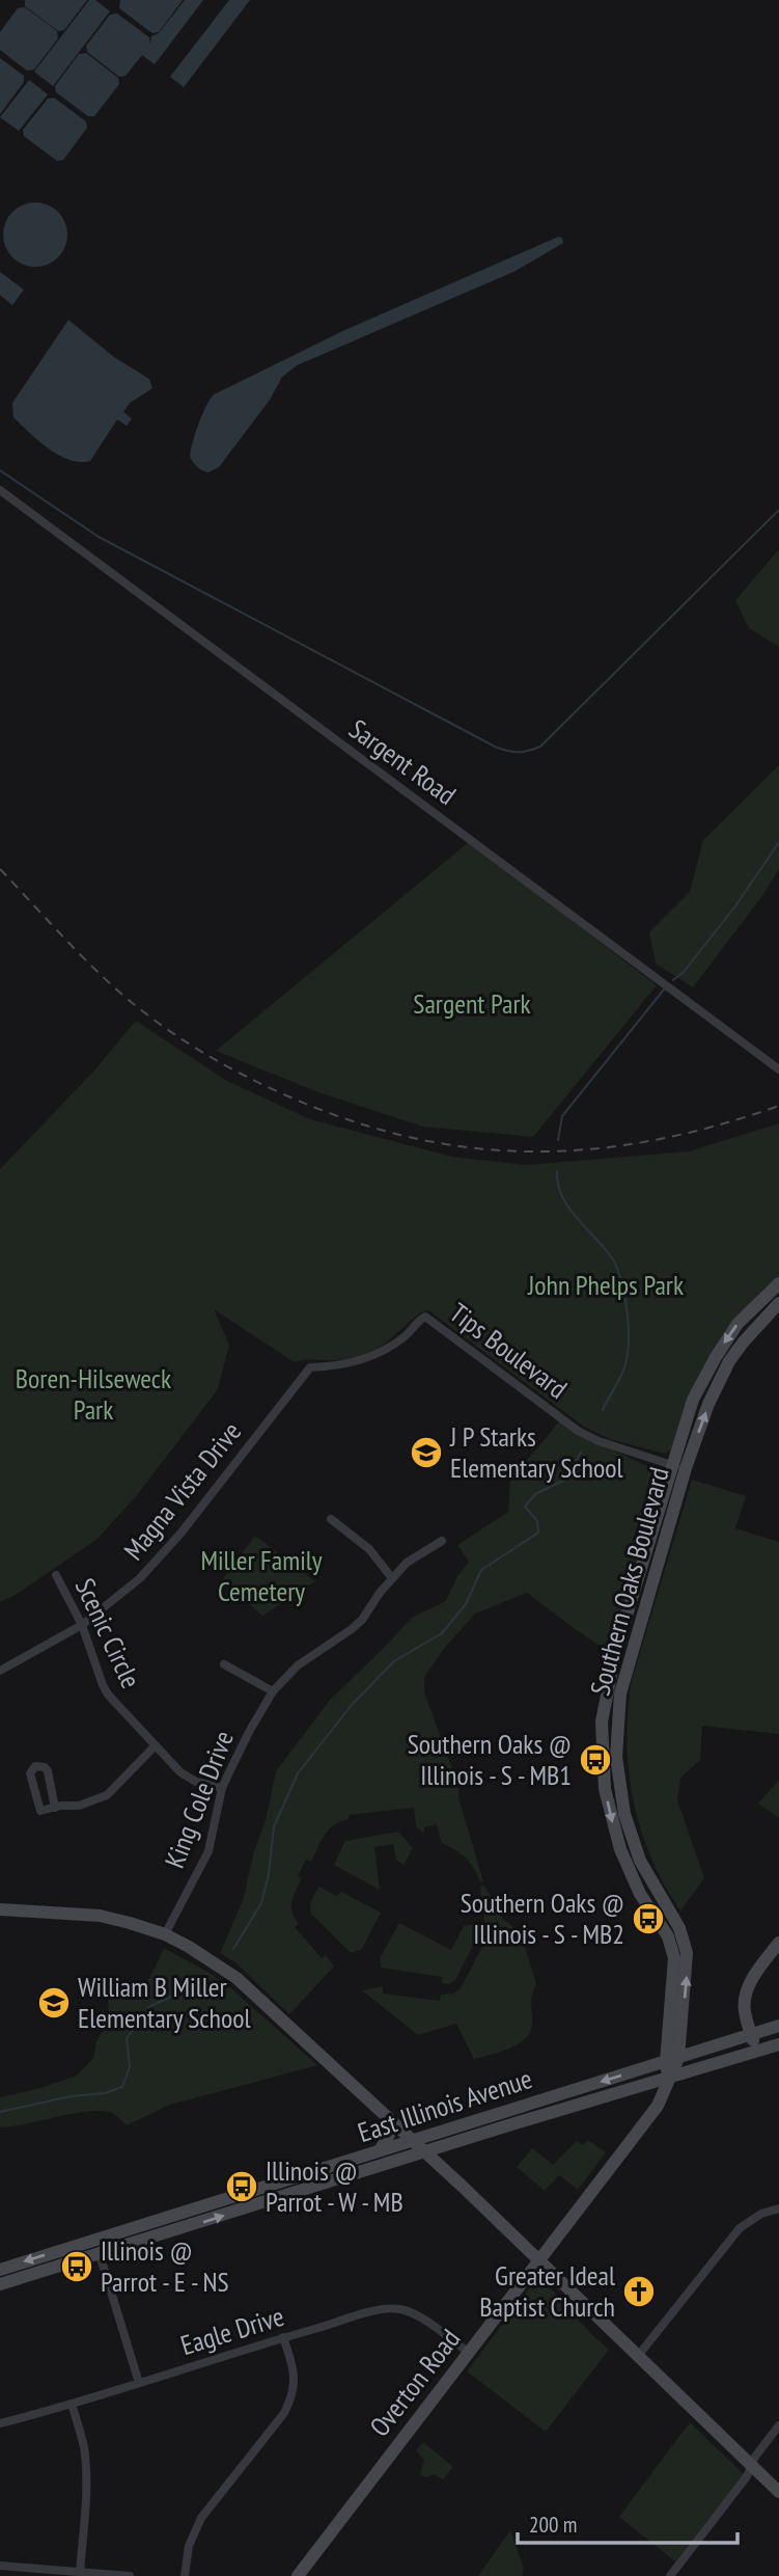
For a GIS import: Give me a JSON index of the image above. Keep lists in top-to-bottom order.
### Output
{
  "streets": {
    "street": [
      "Sargent Road",
      "Tips Boulevard",
      "Magna Vista Drive",
      "Southern Oaks Boulevard",
      "Scenic Circle",
      "King Cole Drive",
      "East Illinois Avenue",
      "Eagle Drive",
      "Overton Road"
    ]
  },
  "crossings": [
    ["Tips Boulevard", "Magna Vista Drive"],
    ["Tips Boulevard", "Southern Oaks Boulevard"],
    ["Magna Vista Drive", "Scenic Circle"],
    ["Southern Oaks Boulevard", "East Illinois Avenue"],
    ["Southern Oaks Boulevard", "Overton Road"],
    ["Scenic Circle", "King Cole Drive"],
    ["East Illinois Avenue", "Overton Road"],
    ["Eagle Drive", "Overton Road"]
  ],
  "parks": [
    "Sargent Park",
    "John Phelps Park",
    "Boren-Hilseweck Park",
    "Miller Family Cemetery"
  ],
  "places": {
    "school or university": ["J P Starks Elementary School", "William B Miller Elementary School"],
    "bus stop": [
      "Southern Oaks @ Illinois - S - MB1",
      "Southern Oaks @ Illinois - S - MB2",
      "Illinois @ Parrot - W - MB",
      "Illinois @ Parrot - E - NS"
    ],
    "church": ["Greater Ideal Baptist Church"]
  },
  "scale_bar": "200 m"
}
